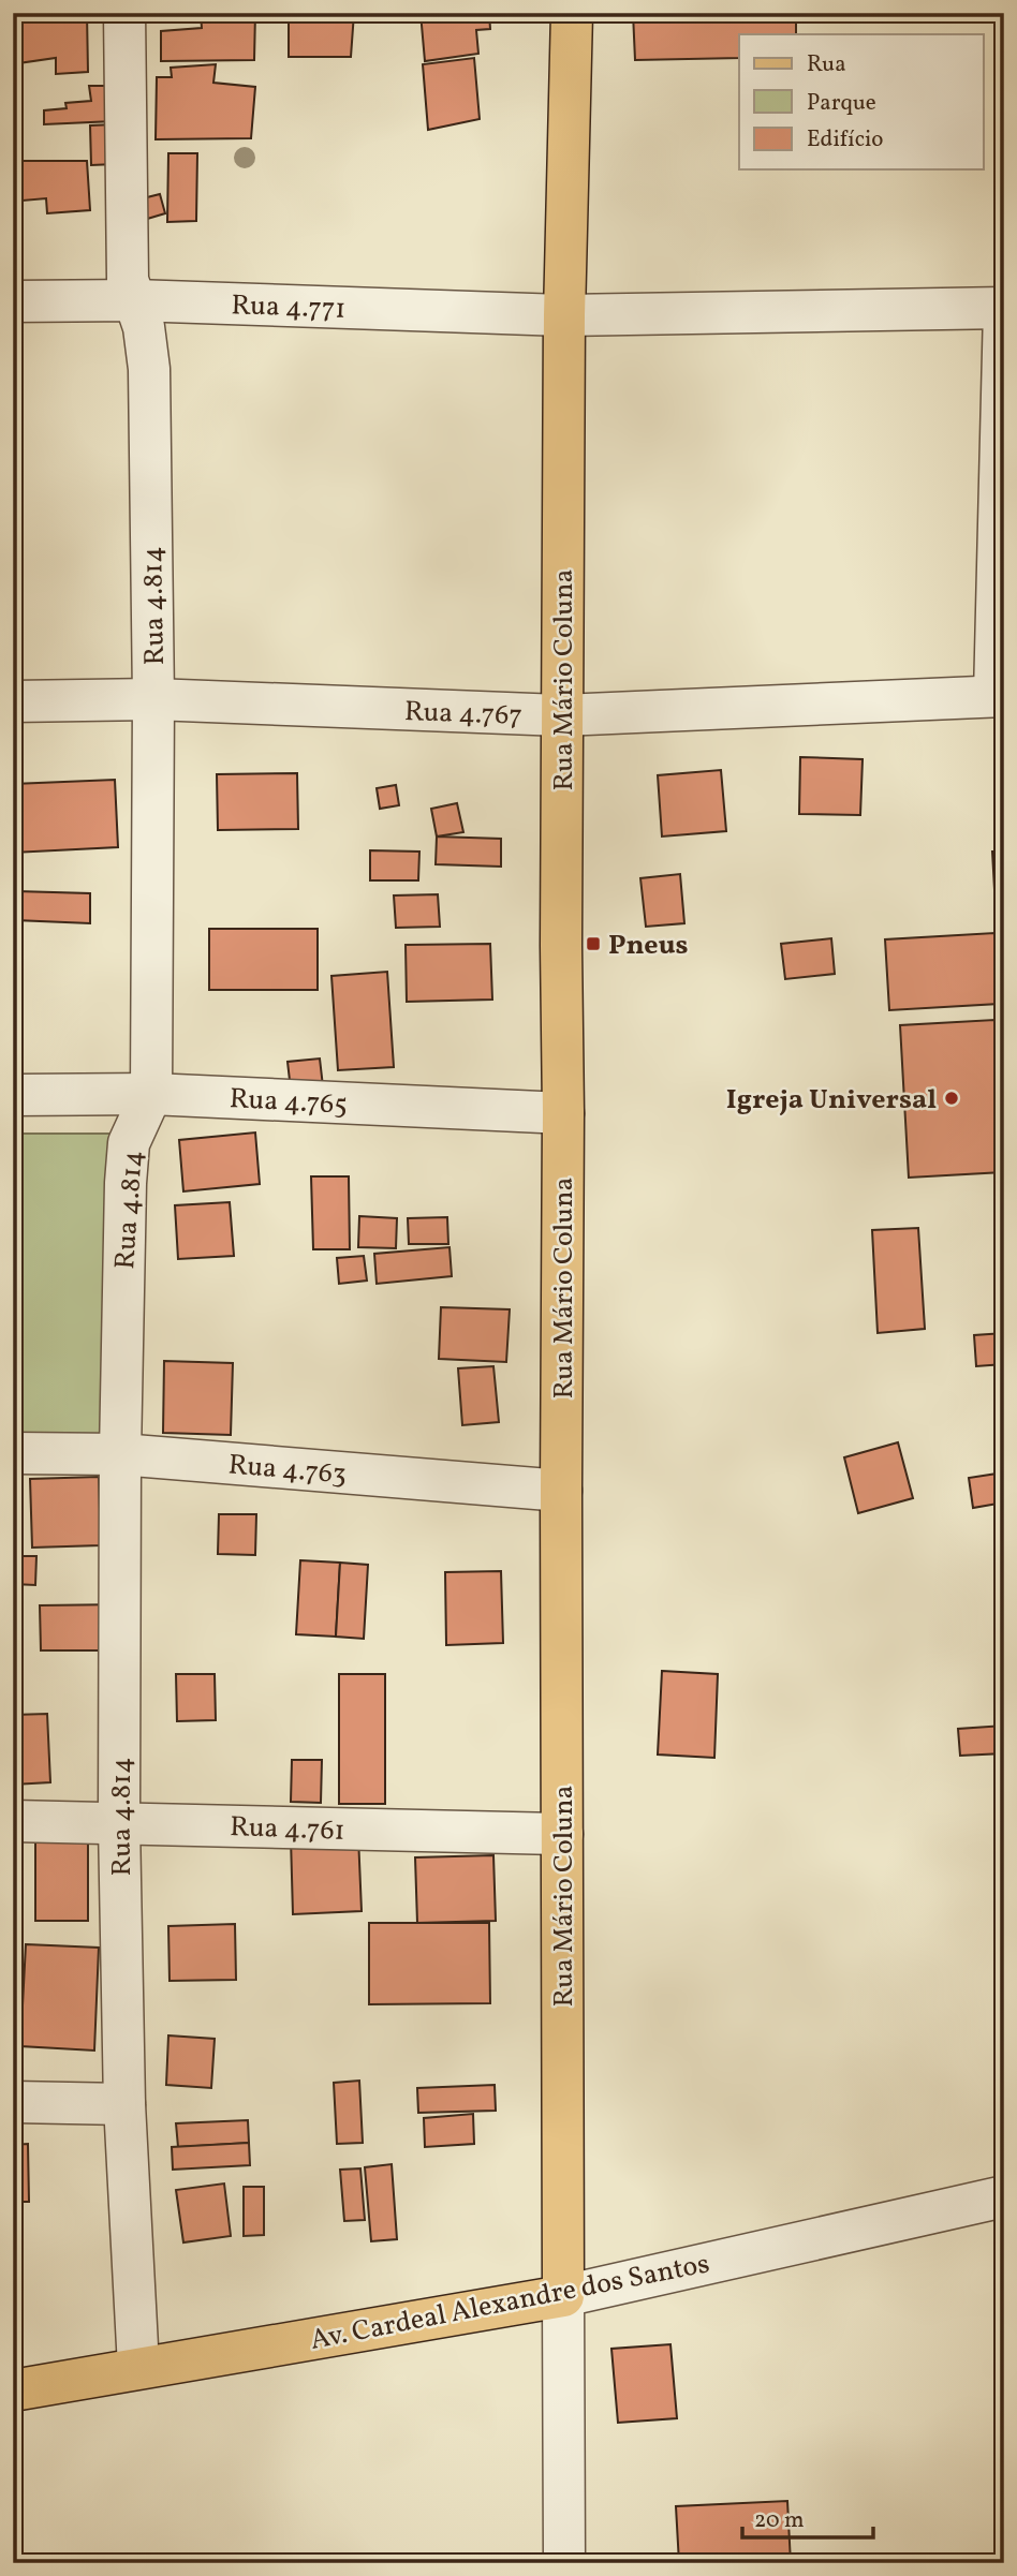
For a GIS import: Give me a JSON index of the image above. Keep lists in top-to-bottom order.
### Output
{
  "streets": {
    "main road": ["Rua Mário Coluna", "Av. Cardeal Alexandre dos Santos"],
    "street": [
      "Rua 4.771",
      "Rua 4.814",
      "Rua 4.767",
      "Rua 4.765",
      "Rua 4.763",
      "Rua 4.761"
    ]
  },
  "crossings": [
    ["Rua 4.771", "Rua 4.814"],
    ["Rua 4.771", "Rua Mário Coluna"],
    ["Rua 4.814", "Rua 4.767"],
    ["Rua 4.814", "Rua 4.765"],
    ["Rua 4.814", "Rua 4.763"],
    ["Rua 4.814", "Rua 4.761"],
    ["Rua 4.814", "Av. Cardeal Alexandre dos Santos"],
    ["Rua Mário Coluna", "Rua 4.767"],
    ["Rua Mário Coluna", "Rua 4.765"],
    ["Rua Mário Coluna", "Rua 4.763"],
    ["Rua Mário Coluna", "Rua 4.761"],
    ["Rua Mário Coluna", "Av. Cardeal Alexandre dos Santos"]
  ],
  "places": {
    "transit": ["Pneus"],
    "other": ["Igreja Universal"]
  },
  "legend": ["Rua", "Parque", "Edifício"],
  "scale_bar": "20 m"
}
